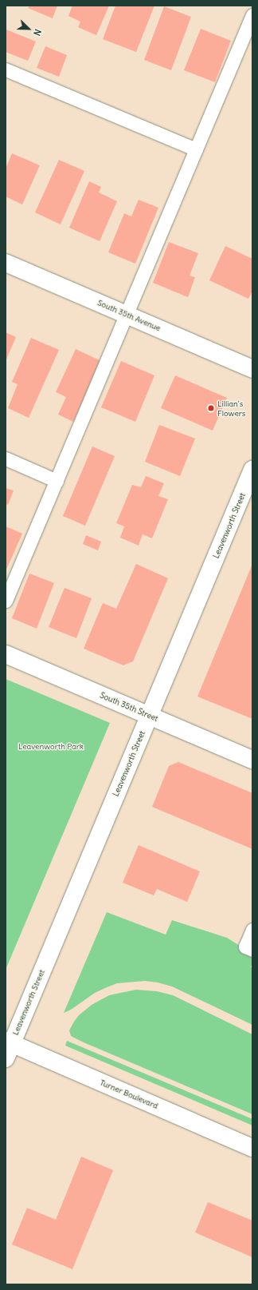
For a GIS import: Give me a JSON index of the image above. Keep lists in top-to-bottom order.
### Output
{
  "streets": {
    "street": [
      "South 35th Avenue",
      "Leavenworth Street",
      "South 35th Street",
      "Turner Boulevard"
    ]
  },
  "crossings": [
    ["Leavenworth Street", "South 35th Street"],
    ["Leavenworth Street", "Turner Boulevard"]
  ],
  "parks": ["Leavenworth Park"],
  "places": ["Lillian's Flowers"],
  "north": "bottom right"
}
